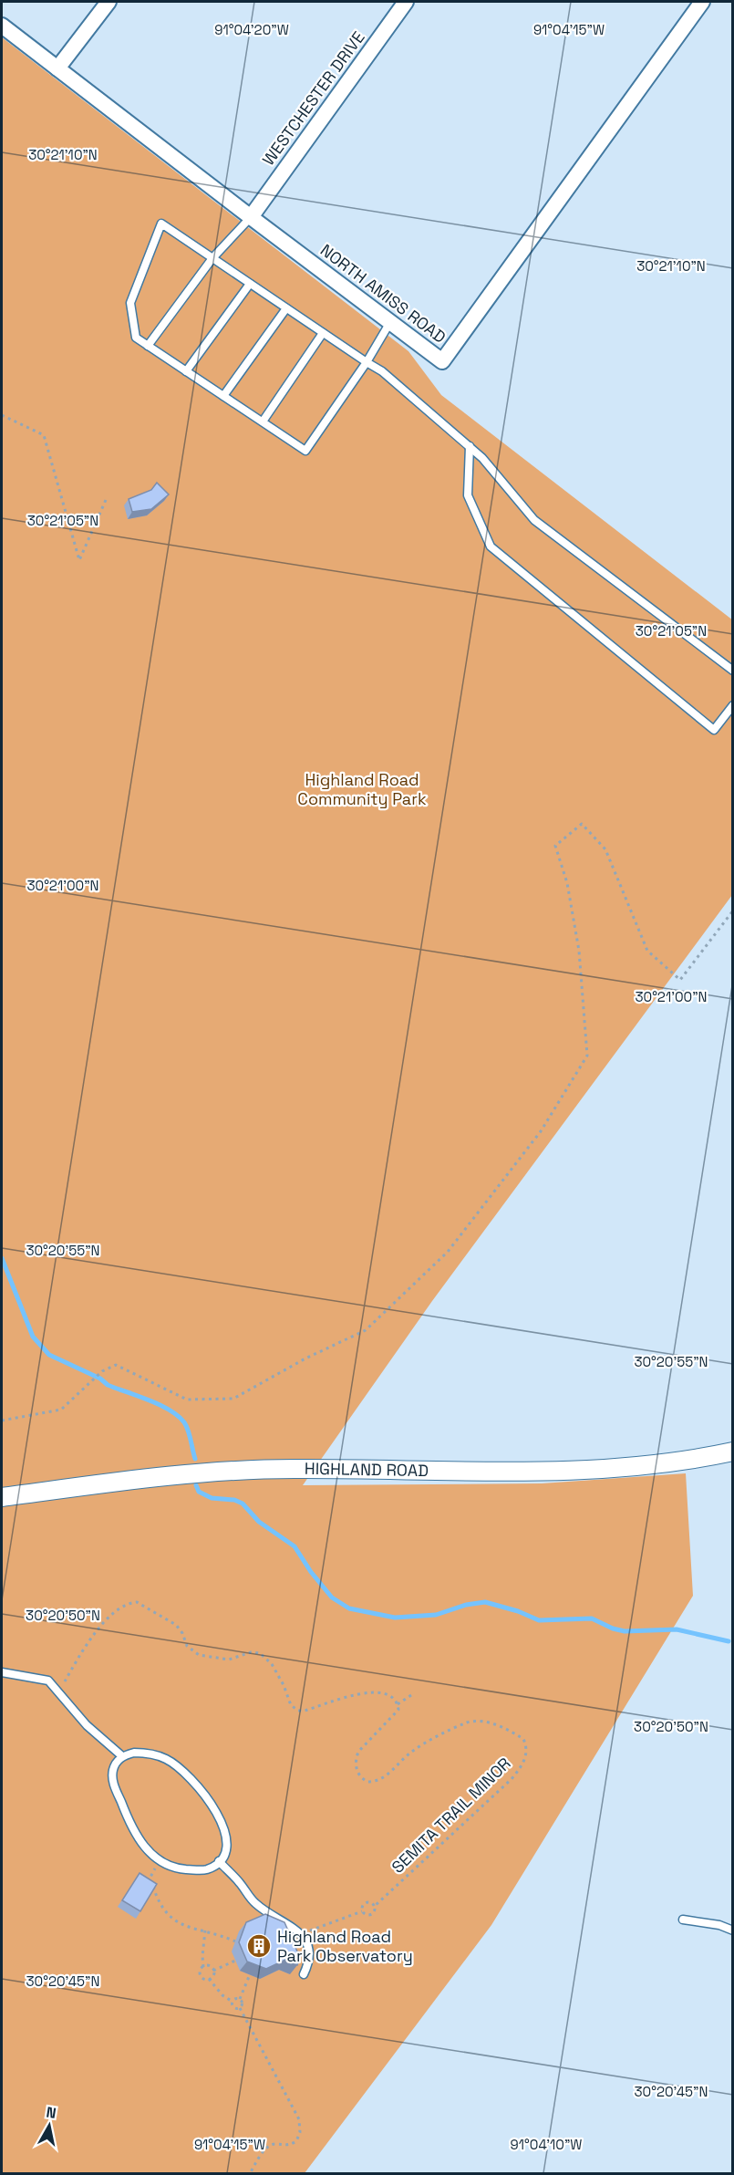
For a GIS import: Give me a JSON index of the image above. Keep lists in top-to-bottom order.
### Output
{
  "streets": {
    "street": ["WESTCHESTER DRIVE", "NORTH AMISS ROAD", "HIGHLAND ROAD"],
    "path": ["SEMITA TRAIL MINOR"]
  },
  "crossings": [
    ["WESTCHESTER DRIVE", "NORTH AMISS ROAD"]
  ],
  "parks": ["Highland Road Community Park"],
  "places": {
    "building": ["Highland Road Park Observatory"]
  },
  "north": "top",
  "coordinates": [
    "91°04'20\"W",
    "91°04'15\"W",
    "30°21'10\"N",
    "30°21'05\"N",
    "30°21'00\"N",
    "30°20'55\"N",
    "30°20'50\"N",
    "30°20'45\"N",
    "91°04'10\"W"
  ]
}
